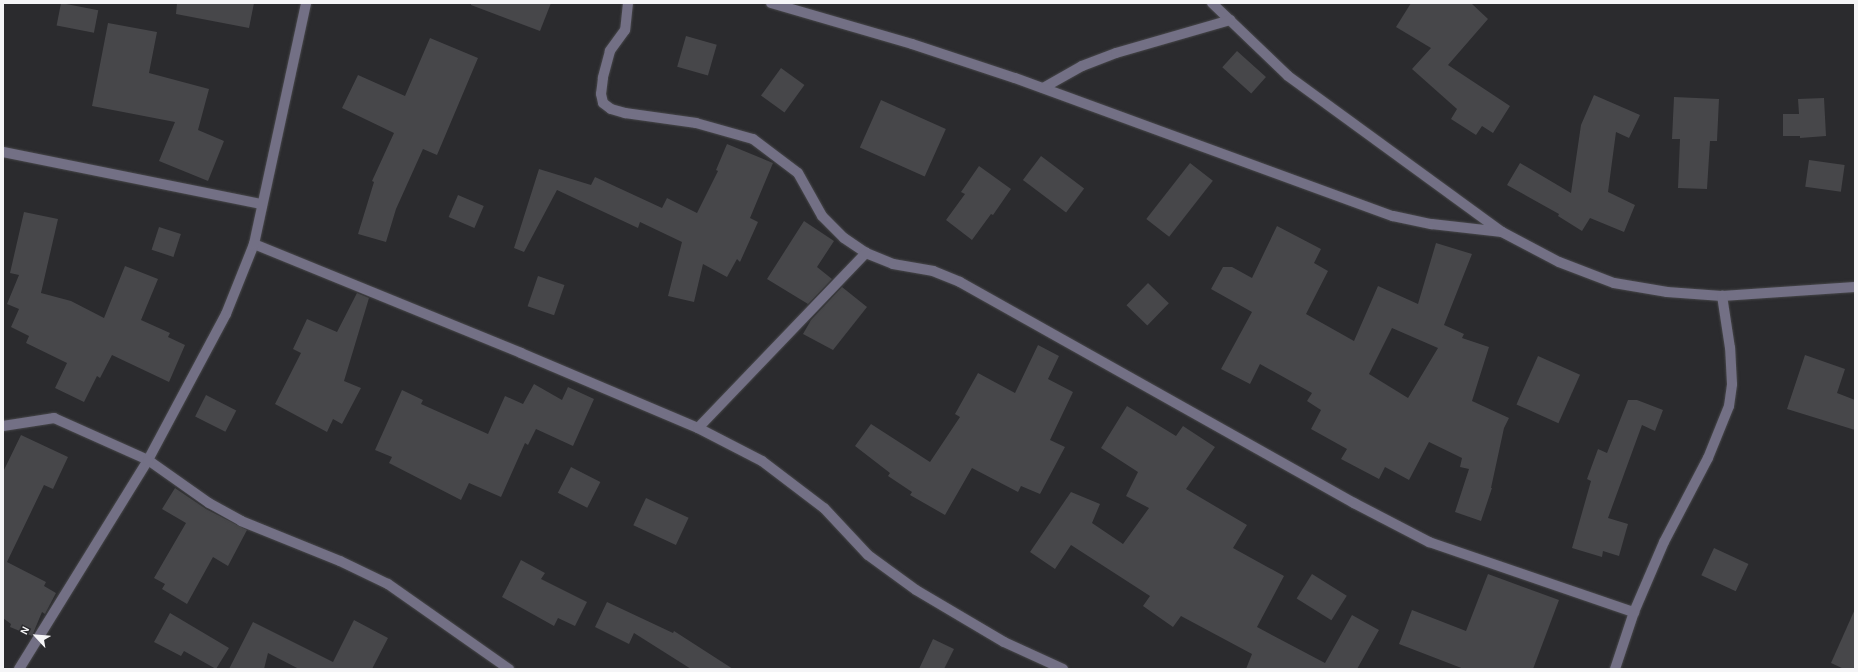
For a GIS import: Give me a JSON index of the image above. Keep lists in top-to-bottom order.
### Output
{
  "north": "top left"
}
